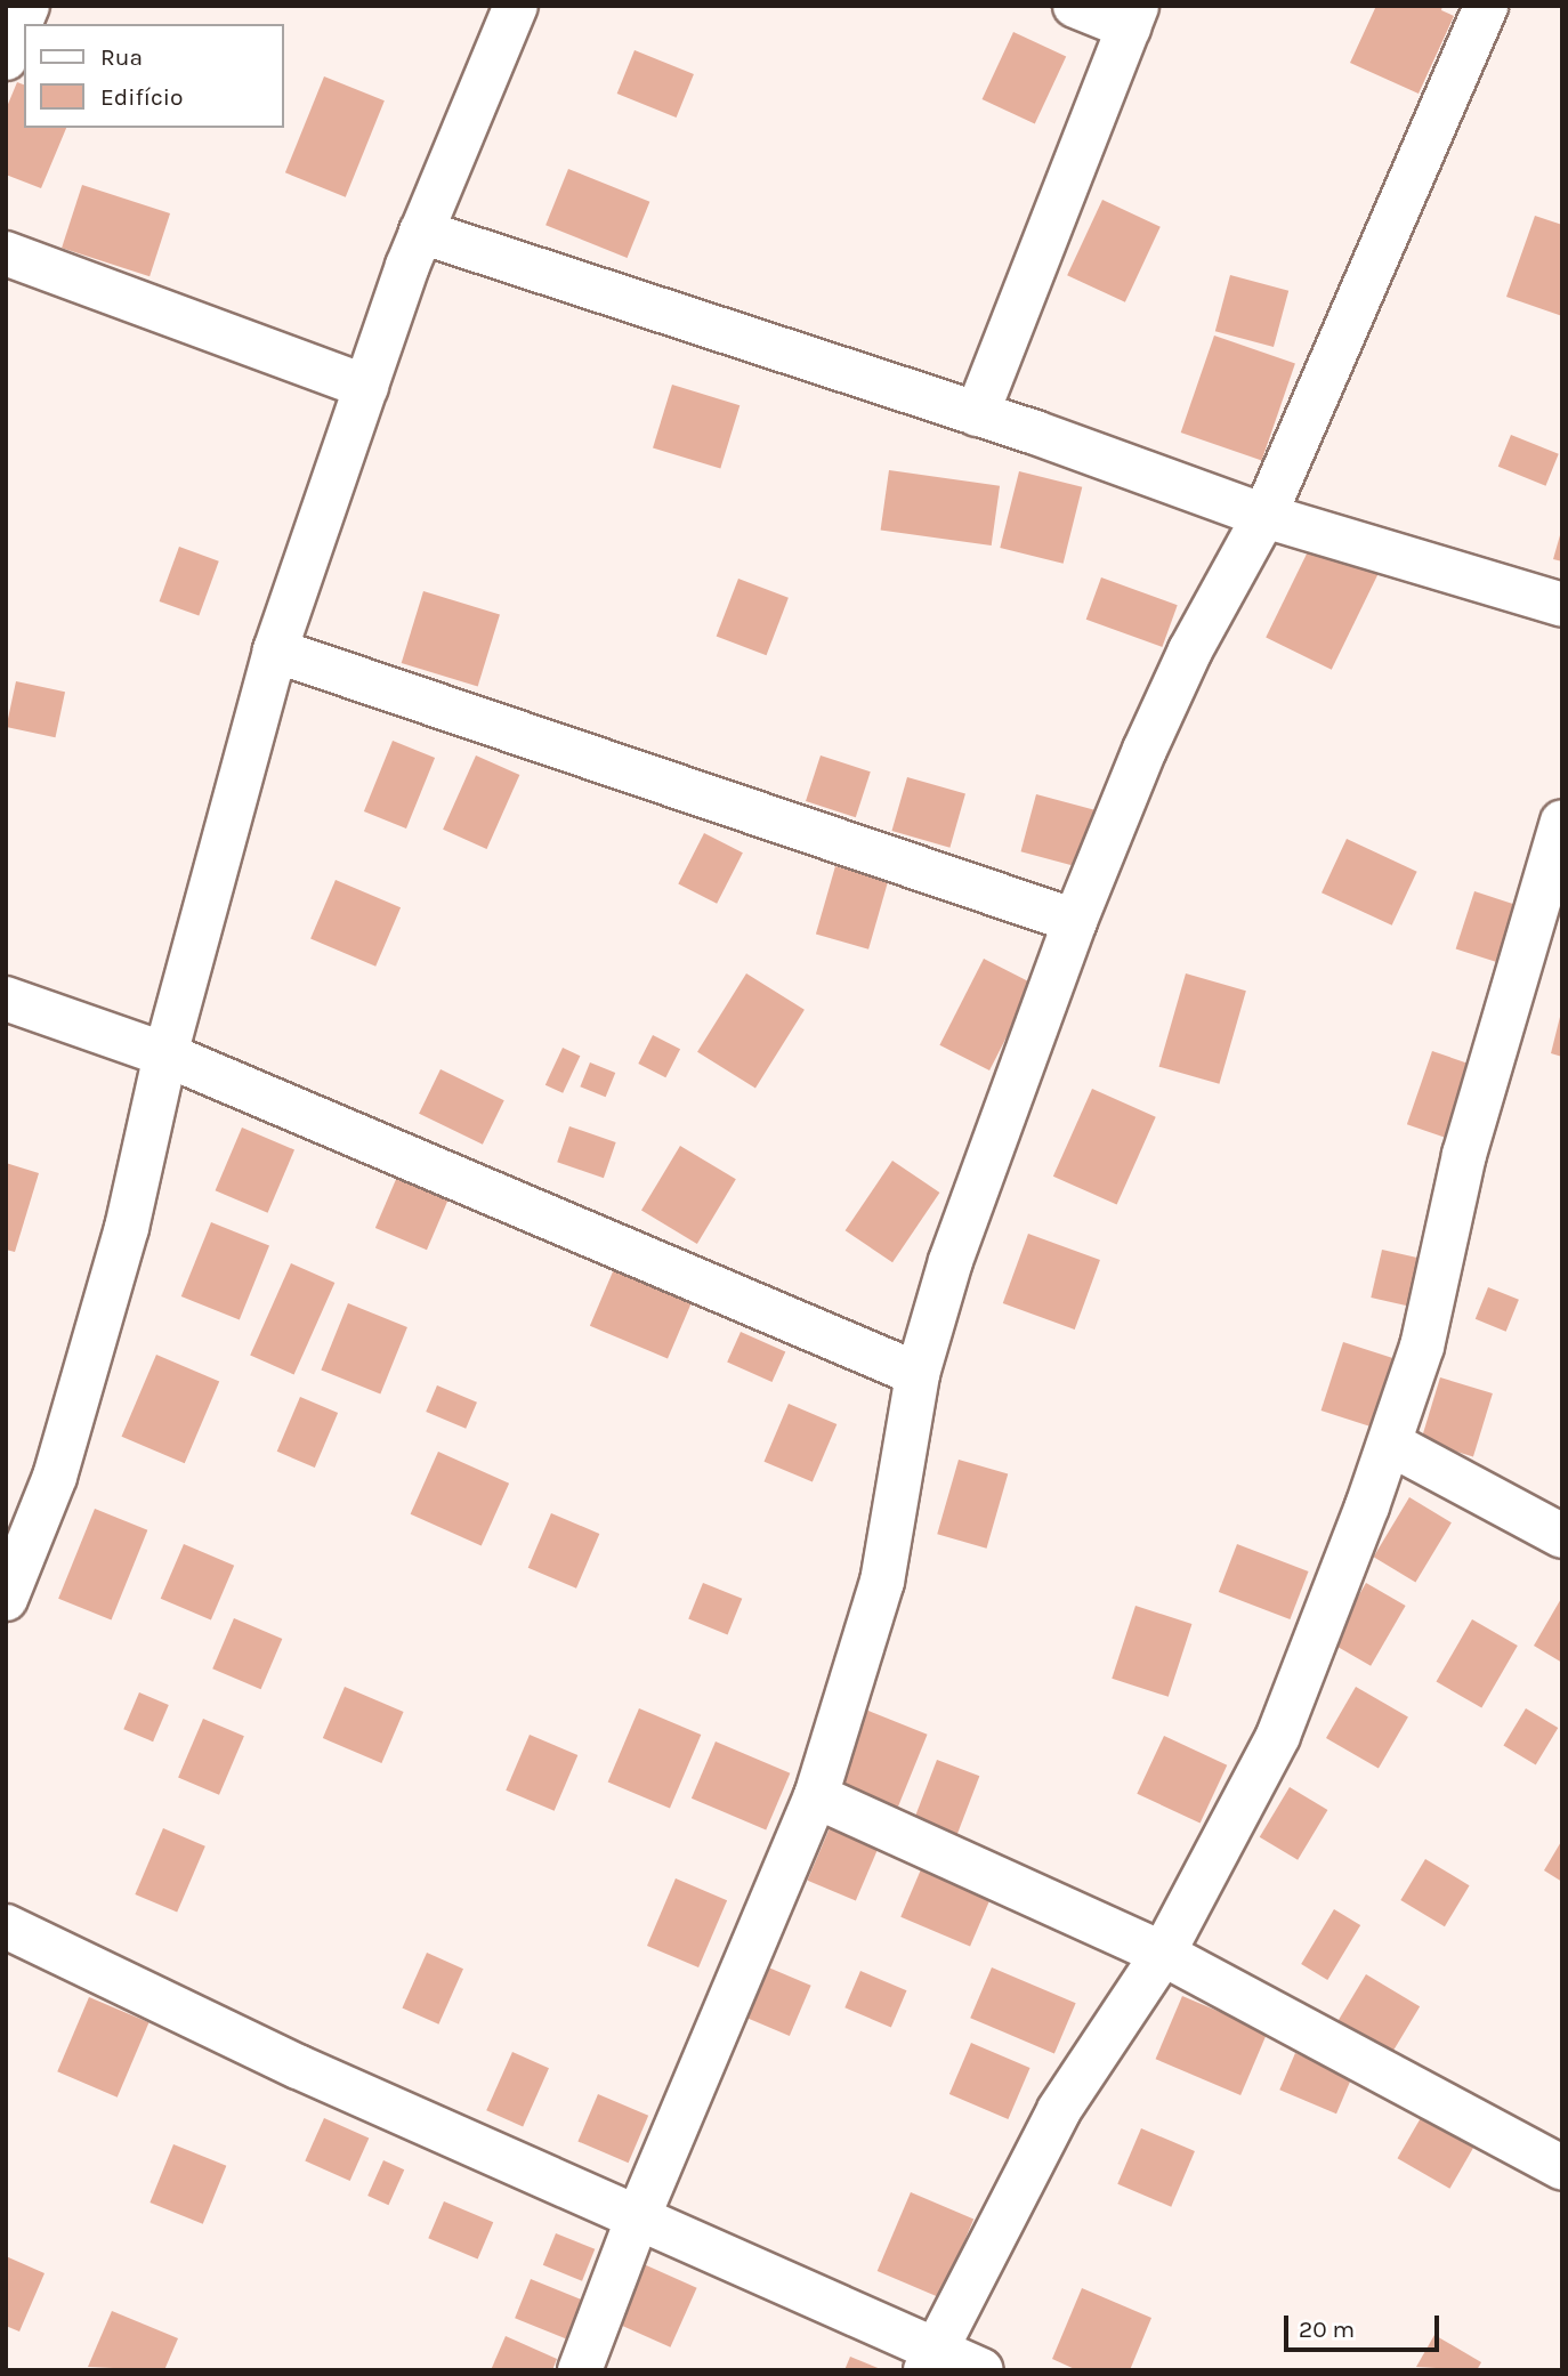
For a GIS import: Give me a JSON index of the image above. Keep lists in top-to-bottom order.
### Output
{
  "legend": ["Rua", "Edifício"],
  "scale_bar": "20 m"
}
